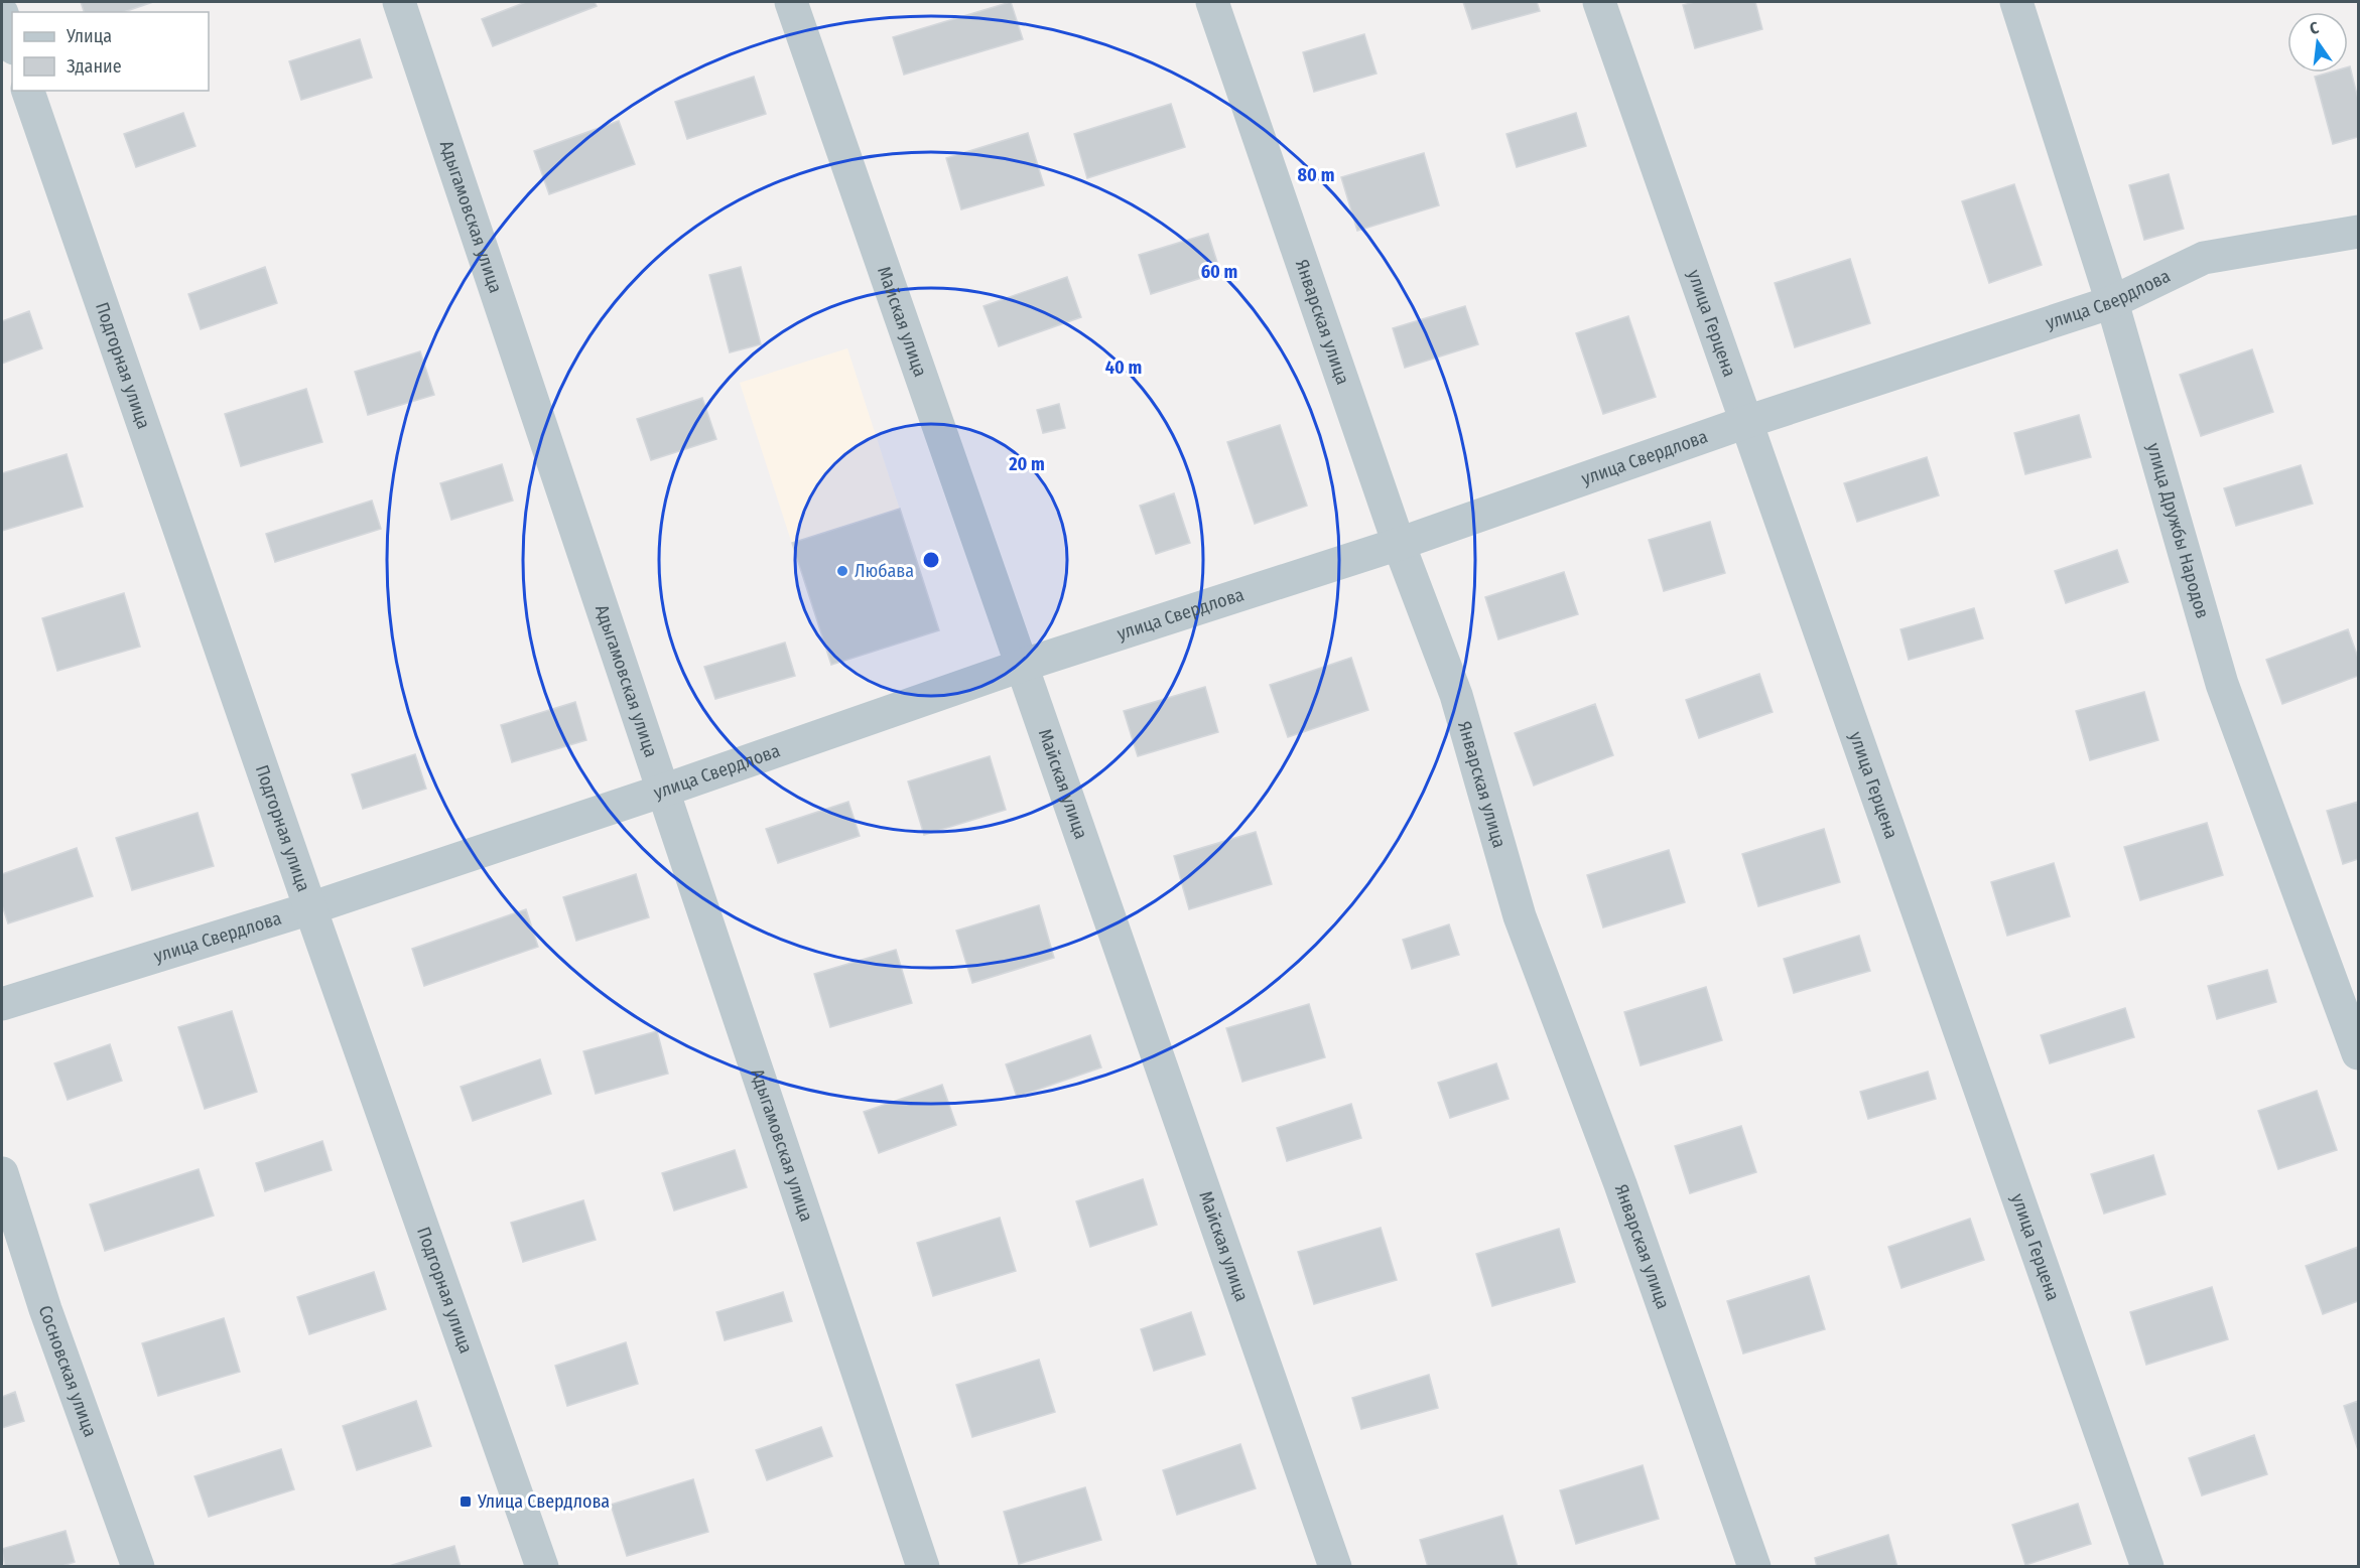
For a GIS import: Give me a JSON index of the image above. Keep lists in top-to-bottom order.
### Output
{
  "streets": {
    "street": [
      "Адыгамовская улица",
      "улица Свердлова",
      "Майская улица",
      "Январская улица",
      "улица Герцена",
      "Подгорная улица",
      "улица Дружбы Народов",
      "Сосновская улица"
    ]
  },
  "crossings": [
    ["Адыгамовская улица", "улица Свердлова"],
    ["улица Свердлова", "Майская улица"],
    ["улица Свердлова", "Январская улица"],
    ["улица Свердлова", "улица Герцена"],
    ["улица Свердлова", "Подгорная улица"],
    ["улица Свердлова", "улица Дружбы Народов"]
  ],
  "places": {
    "other": ["Любава"],
    "transit": ["Улица Свердлова"]
  },
  "legend": ["Улица", "Здание"],
  "north": "top",
  "rings": [
    "80 m",
    "60 m",
    "40 m",
    "20 m"
  ]
}
